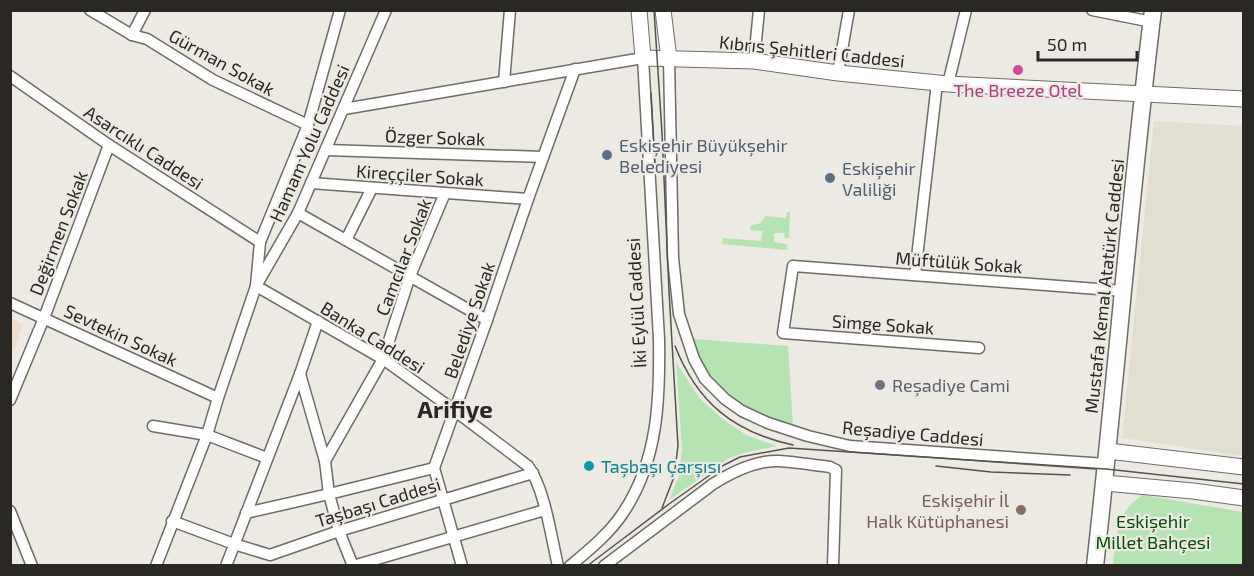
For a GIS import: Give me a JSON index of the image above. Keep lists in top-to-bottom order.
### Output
{
  "streets": {
    "main road": ["Kıbrıs Şehitleri Caddesi", "Mustafa Kemal Atatürk Caddesi", "İki Eylül Caddesi"],
    "street": [
      "Gürman Sokak",
      "Özger Sokak",
      "Hamam Yolu Caddesi",
      "Asarcıklı Caddesi",
      "Kireççiler Sokak",
      "Değirmen Sokak",
      "Camcılar Sokak",
      "Müftülük Sokak",
      "Belediye Sokak",
      "Simge Sokak",
      "Sevtekin Sokak",
      "Banka Caddesi",
      "Reşadiye Caddesi",
      "Taşbaşı Caddesi"
    ]
  },
  "crossings": [
    ["Kıbrıs Şehitleri Caddesi", "Hamam Yolu Caddesi"],
    ["Kıbrıs Şehitleri Caddesi", "Mustafa Kemal Atatürk Caddesi"],
    ["Kıbrıs Şehitleri Caddesi", "İki Eylül Caddesi"],
    ["Kıbrıs Şehitleri Caddesi", "Belediye Sokak"],
    ["Kıbrıs Şehitleri Caddesi", "Reşadiye Caddesi"],
    ["Gürman Sokak", "Hamam Yolu Caddesi"],
    ["Özger Sokak", "Hamam Yolu Caddesi"],
    ["Özger Sokak", "Belediye Sokak"],
    ["Hamam Yolu Caddesi", "Asarcıklı Caddesi"],
    ["Hamam Yolu Caddesi", "Kireççiler Sokak"],
    ["Hamam Yolu Caddesi", "Sevtekin Sokak"],
    ["Hamam Yolu Caddesi", "Banka Caddesi"],
    ["Hamam Yolu Caddesi", "Taşbaşı Caddesi"],
    ["Asarcıklı Caddesi", "Değirmen Sokak"],
    ["Kireççiler Sokak", "Camcılar Sokak"],
    ["Kireççiler Sokak", "Belediye Sokak"],
    ["Değirmen Sokak", "Sevtekin Sokak"],
    ["Camcılar Sokak", "Banka Caddesi"],
    ["Müftülük Sokak", "Mustafa Kemal Atatürk Caddesi"],
    ["Müftülük Sokak", "Simge Sokak"],
    ["Mustafa Kemal Atatürk Caddesi", "Reşadiye Caddesi"],
    ["Belediye Sokak", "Banka Caddesi"],
    ["Banka Caddesi", "Taşbaşı Caddesi"]
  ],
  "districts": ["Arifiye"],
  "parks": ["Eskişehir Millet Bahçesi"],
  "places": [
    "The Breeze Otel",
    "Eskişehir Büyükşehir Belediyesi",
    "Eskişehir Valiliği",
    "Reşadiye Cami",
    "Taşbaşı Çarşısı",
    "Eskişehir İl Halk Kütüphanesi"
  ],
  "scale_bar": "50 m"
}
